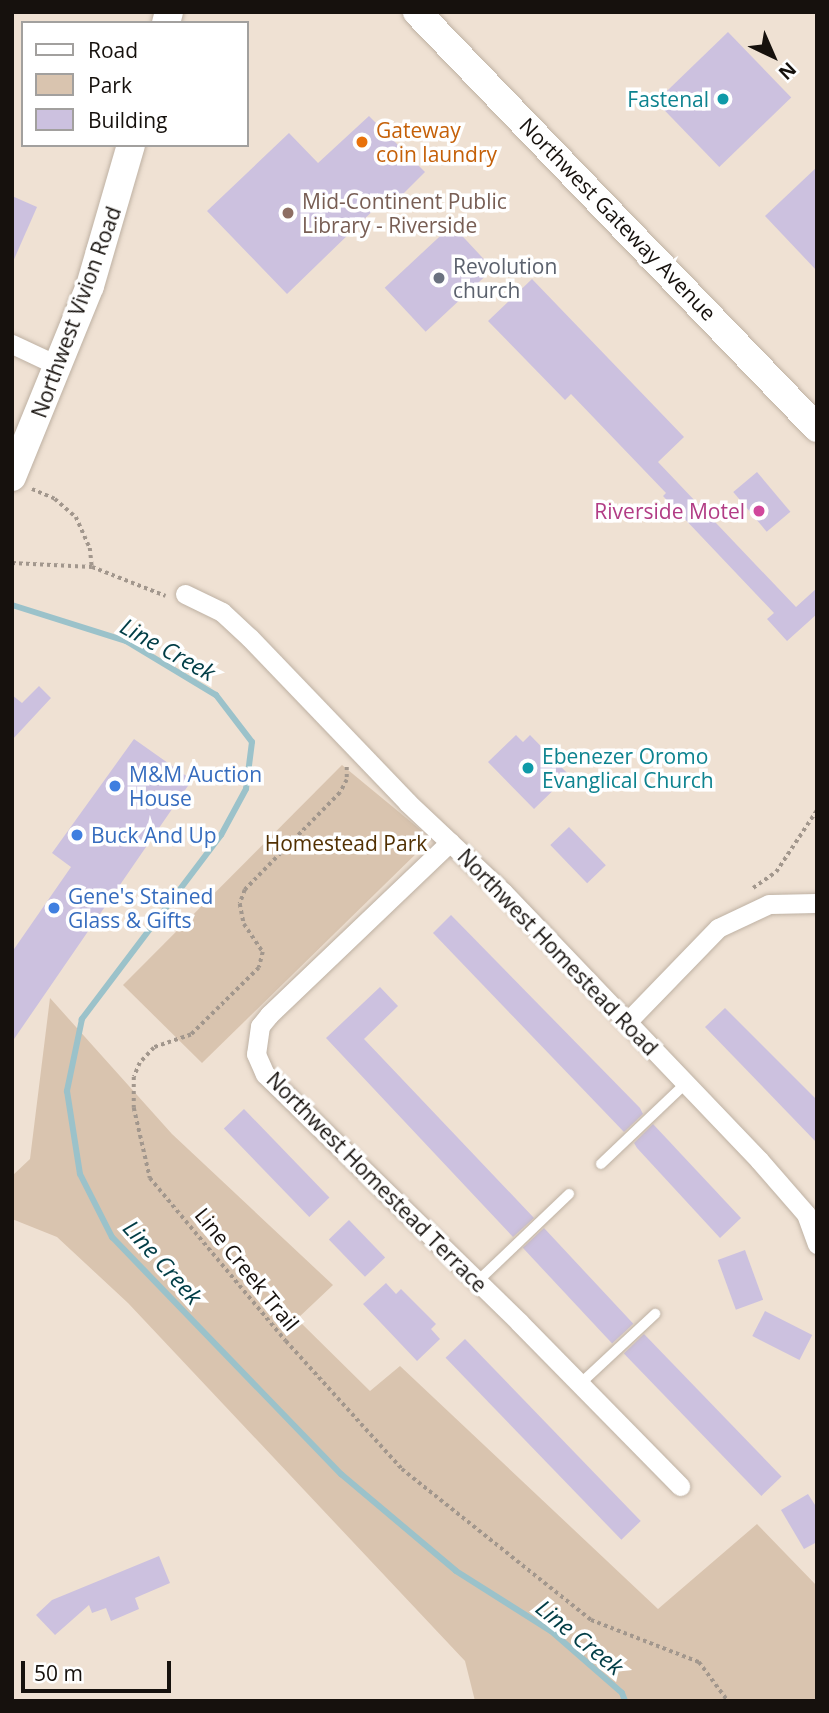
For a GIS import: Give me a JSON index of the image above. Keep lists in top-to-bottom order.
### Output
{
  "streets": {
    "main road": ["Northwest Gateway Avenue", "Northwest Vivion Road"],
    "street": ["Northwest Homestead Road", "Northwest Homestead Terrace"],
    "path": ["Line Creek Trail"]
  },
  "crossings": [
    ["Northwest Homestead Road", "Northwest Homestead Terrace"]
  ],
  "water": ["Line Creek"],
  "parks": ["Homestead Park"],
  "places": [
    "Fastenal",
    "Gateway coin laundry",
    "Mid-Continent Public Library - Riverside",
    "Revolution church",
    "Riverside Motel",
    "Ebenezer Oromo Evanglical Church",
    "M&M Auction House",
    "Buck And Up",
    "Gene's Stained Glass & Gifts"
  ],
  "legend": ["Road", "Park", "Building"],
  "scale_bar": "50 m",
  "north": "bottom right"
}
